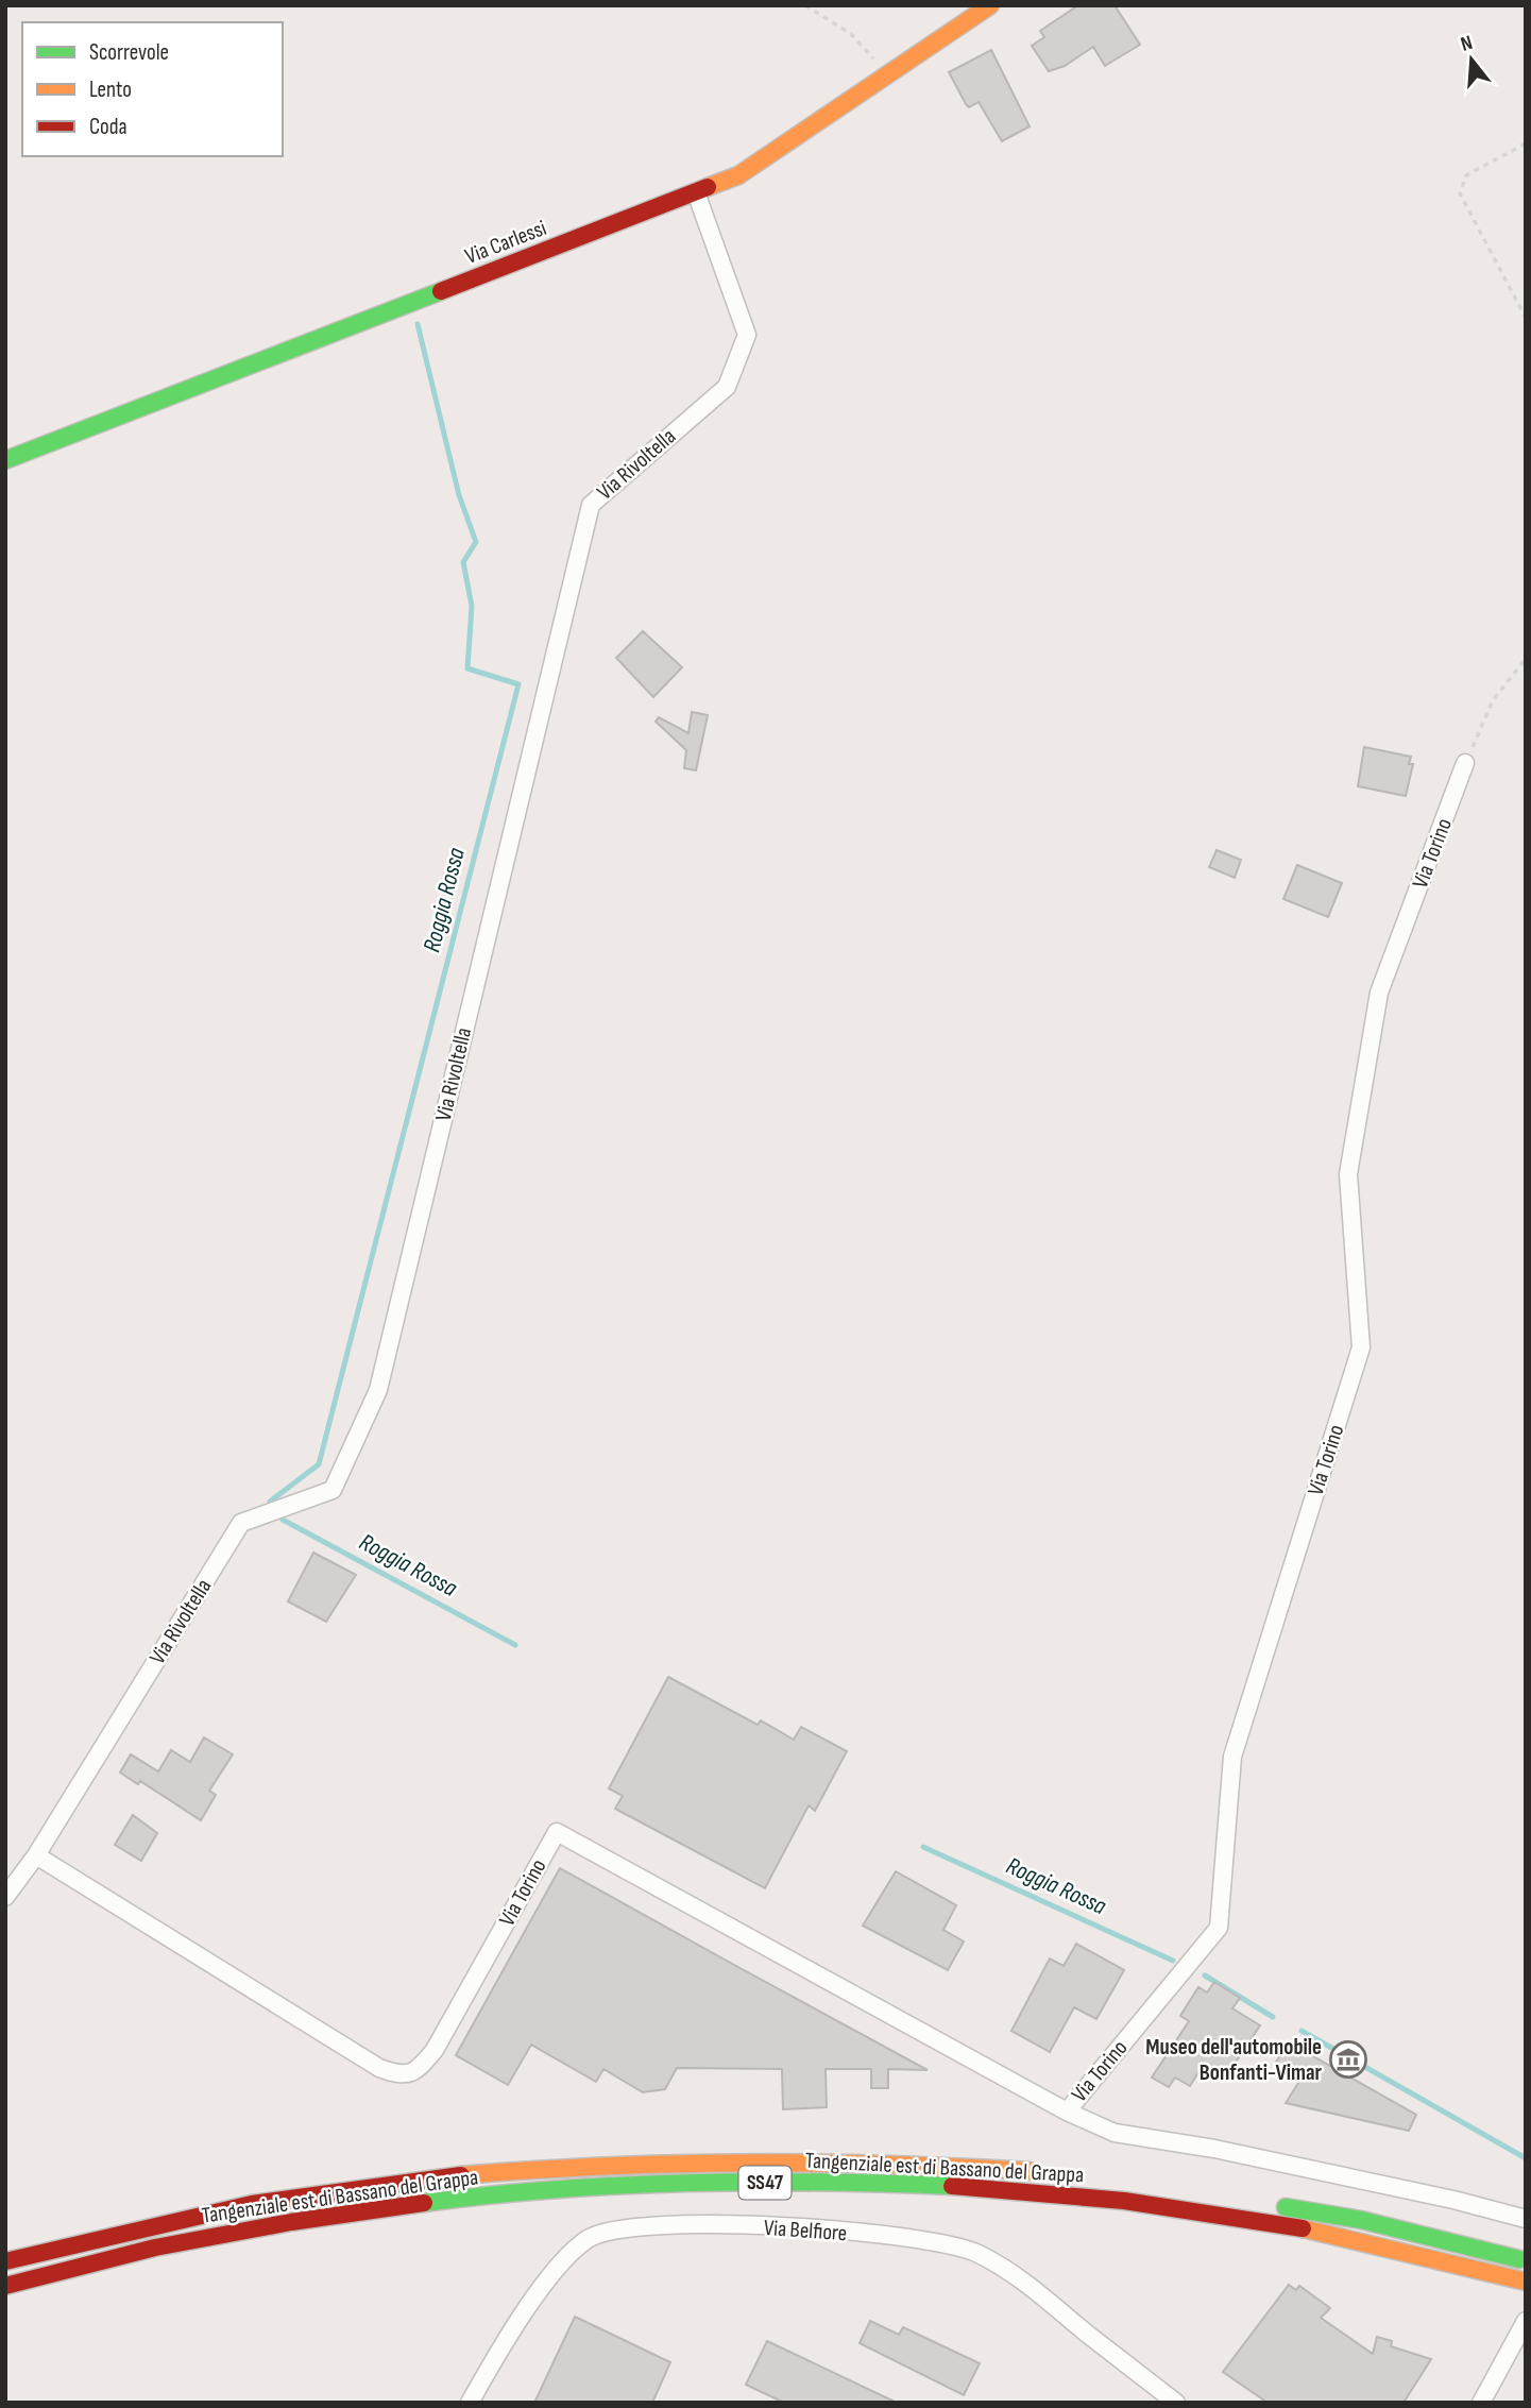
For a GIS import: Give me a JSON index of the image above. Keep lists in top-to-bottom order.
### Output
{
  "streets": {
    "main road": ["Via Carlessi", "Tangenziale est di Bassano del Grappa", "SS47"],
    "street": ["Via Rivoltella", "Via Torino", "Via Belfiore"]
  },
  "crossings": [
    ["Via Carlessi", "Via Rivoltella"],
    ["Via Rivoltella", "Via Torino"]
  ],
  "water": ["Roggia Rossa"],
  "places": {
    "museum": ["Museo dell'automobile Bonfanti-Vimar"]
  },
  "legend": ["Scorrevole", "Lento", "Coda"],
  "north": "top"
}
